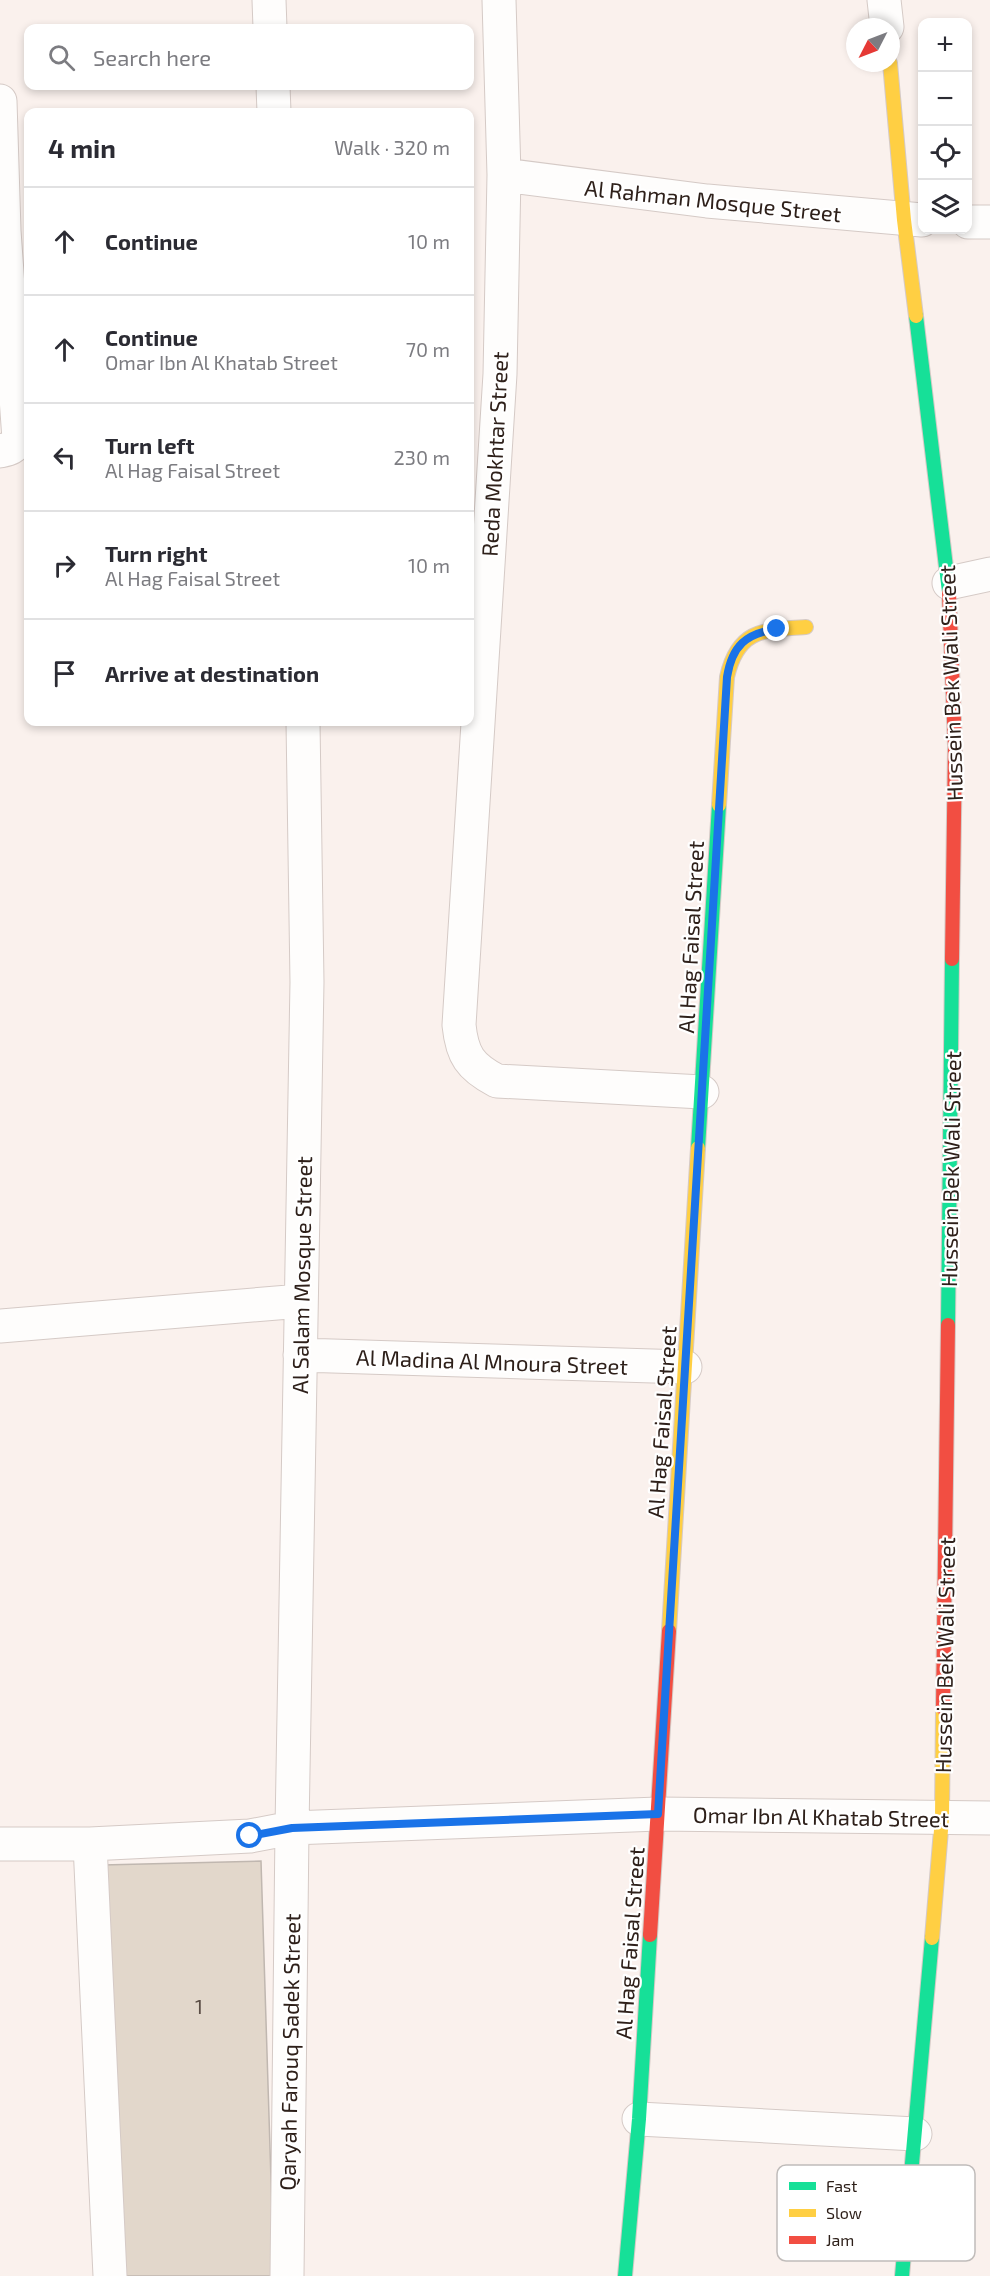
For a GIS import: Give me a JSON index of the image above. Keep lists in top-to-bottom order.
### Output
{
  "streets": {
    "street": [
      "Al Rahman Mosque Street",
      "Reda Mokhtar Street",
      "Hussein Bek Wali Street",
      "Al Hag Faisal Street",
      "Al Salam Mosque Street",
      "Al Madina Al Mnoura Street",
      "Omar Ibn Al Khatab Street",
      "Qaryah Farouq Sadek Street"
    ]
  },
  "crossings": [
    ["Al Rahman Mosque Street", "Reda Mokhtar Street"],
    ["Al Rahman Mosque Street", "Hussein Bek Wali Street"],
    ["Reda Mokhtar Street", "Al Hag Faisal Street"],
    ["Hussein Bek Wali Street", "Omar Ibn Al Khatab Street"],
    ["Al Hag Faisal Street", "Al Madina Al Mnoura Street"],
    ["Al Hag Faisal Street", "Omar Ibn Al Khatab Street"],
    ["Al Salam Mosque Street", "Al Madina Al Mnoura Street"],
    ["Al Salam Mosque Street", "Omar Ibn Al Khatab Street"],
    ["Al Salam Mosque Street", "Qaryah Farouq Sadek Street"],
    ["Omar Ibn Al Khatab Street", "Qaryah Farouq Sadek Street"]
  ],
  "house_numbers": ["1"],
  "legend": ["Fast", "Slow", "Jam"],
  "north": "bottom left",
  "page": {
    "map_buttons": ["+", "−"],
    "search": "Search here",
    "heading": ["4 min", "Walk · 320 m"],
    "list": [
      ["Continue", "10 m"],
      ["Continue", "Omar Ibn Al Khatab Street", "70 m"],
      ["Turn left", "Al Hag Faisal Street", "230 m"],
      ["Turn right", "Al Hag Faisal Street", "10 m"],
      "Arrive at destination"
    ]
  }
}
